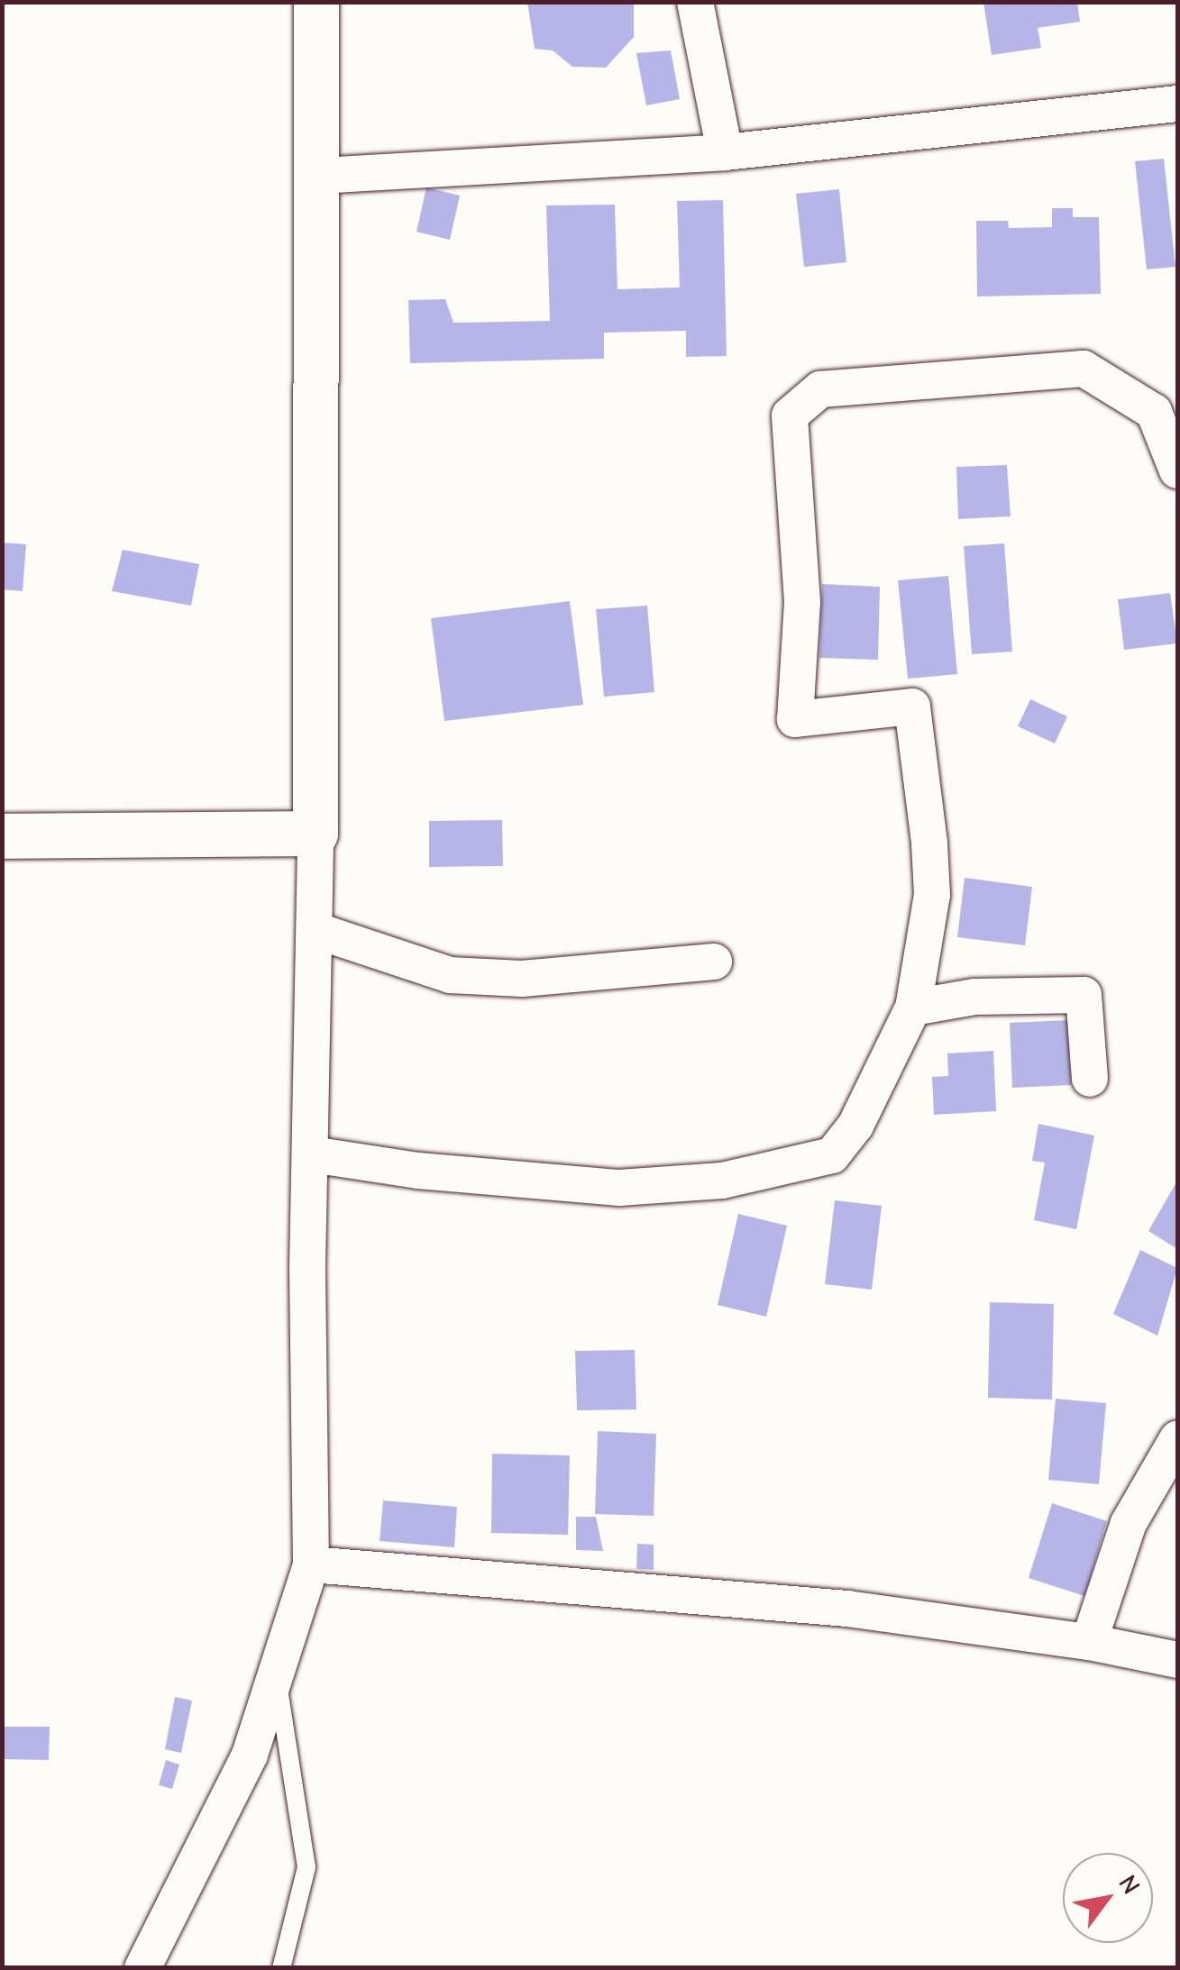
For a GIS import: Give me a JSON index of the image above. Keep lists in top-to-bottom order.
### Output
{
  "north": "top right"
}
